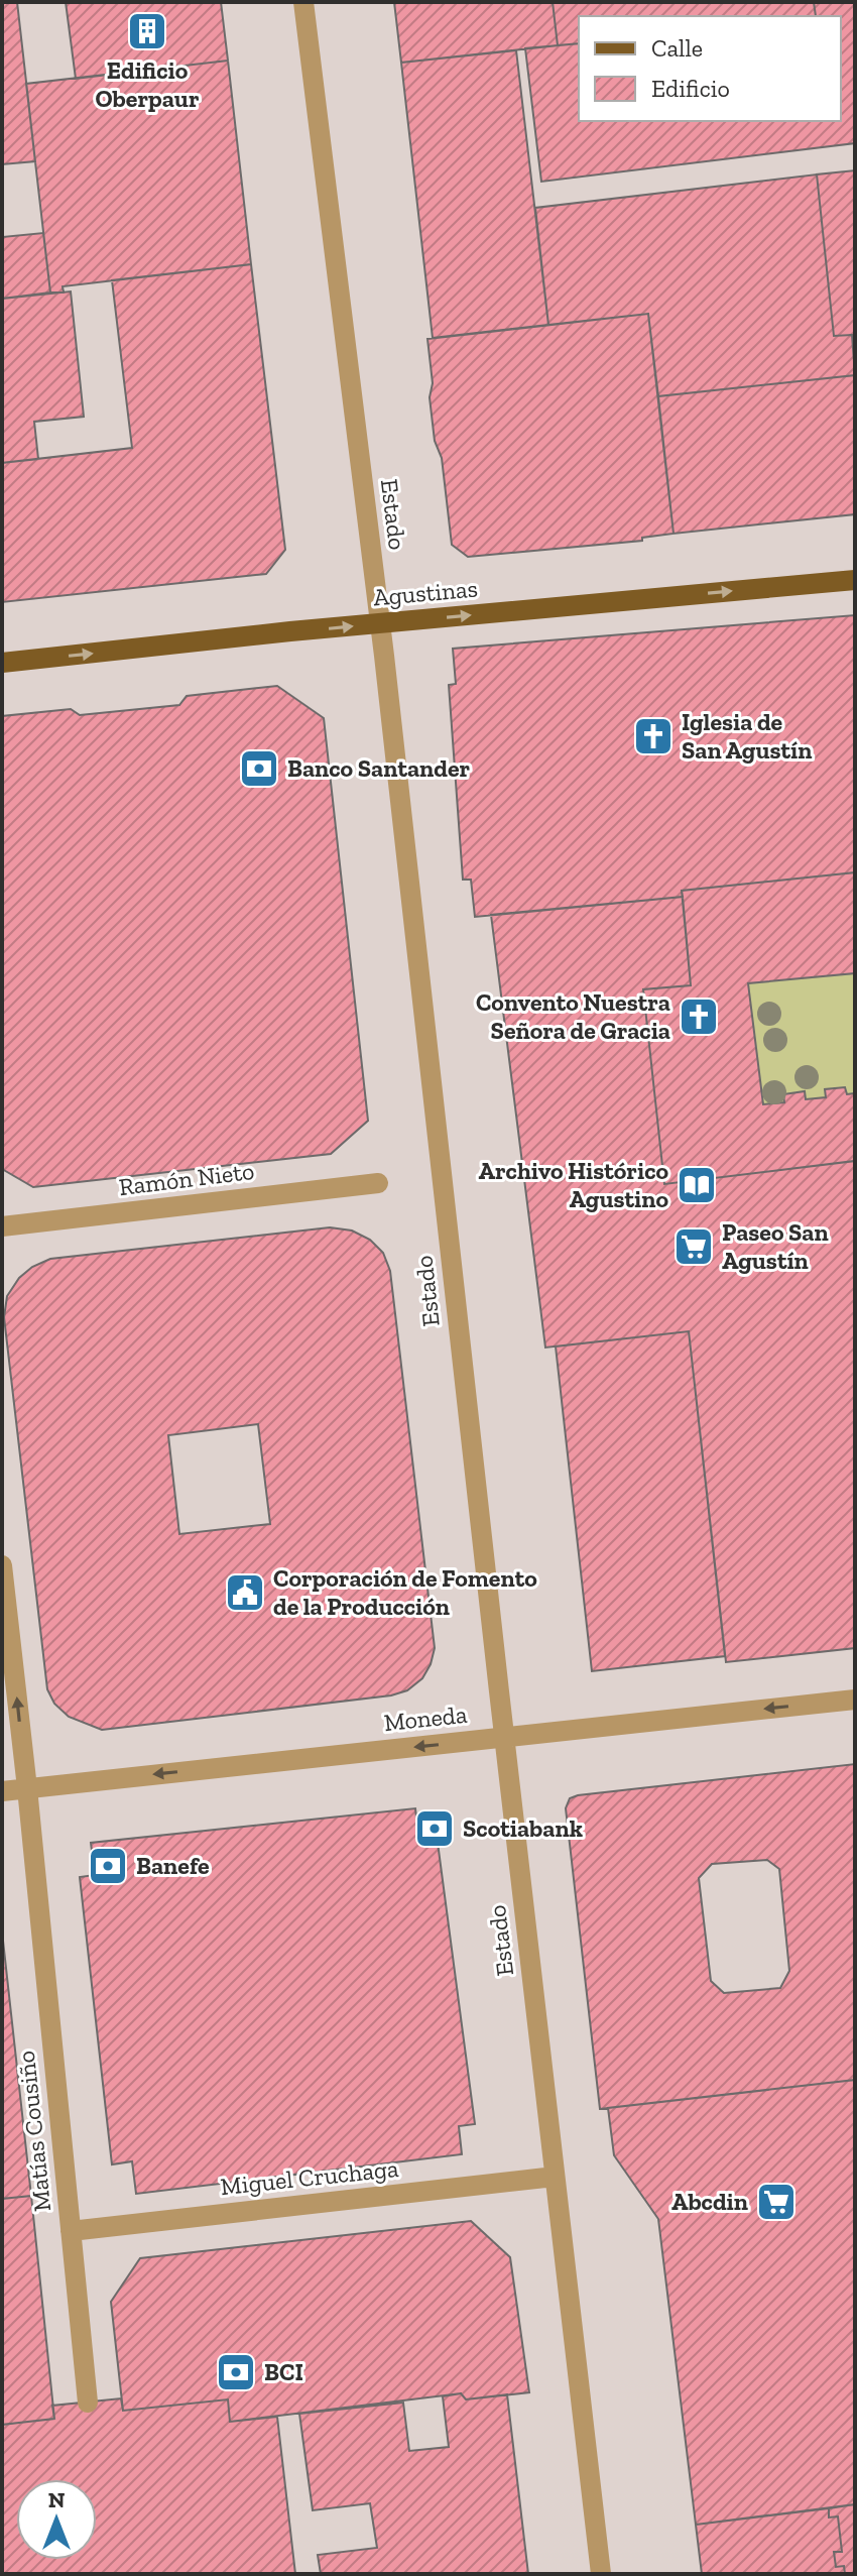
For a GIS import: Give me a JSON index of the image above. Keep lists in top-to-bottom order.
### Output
{
  "streets": {
    "main road": ["Agustinas"],
    "street": [
      "Estado",
      "Ramón Nieto",
      "Moneda",
      "Matías Cousiño",
      "Miguel Cruchaga"
    ]
  },
  "crossings": [
    ["Estado", "Agustinas"],
    ["Estado", "Moneda"],
    ["Estado", "Miguel Cruchaga"],
    ["Moneda", "Matías Cousiño"],
    ["Matías Cousiño", "Miguel Cruchaga"]
  ],
  "one_way": ["Agustinas", "Moneda"],
  "places": {
    "building": ["Edificio Oberpaur"],
    "church": ["Iglesia de San Agustín", "Convento Nuestra Señora de Gracia"],
    "bank": [
      "Banco Santander",
      "Scotiabank",
      "Banefe",
      "BCI"
    ],
    "library": ["Archivo Histórico Agustino"],
    "supermarket": ["Paseo San Agustín", "Abcdin"],
    "public building": ["Corporación de Fomento de la Producción"]
  },
  "legend": ["Calle", "Edificio"],
  "north": "top"
}
